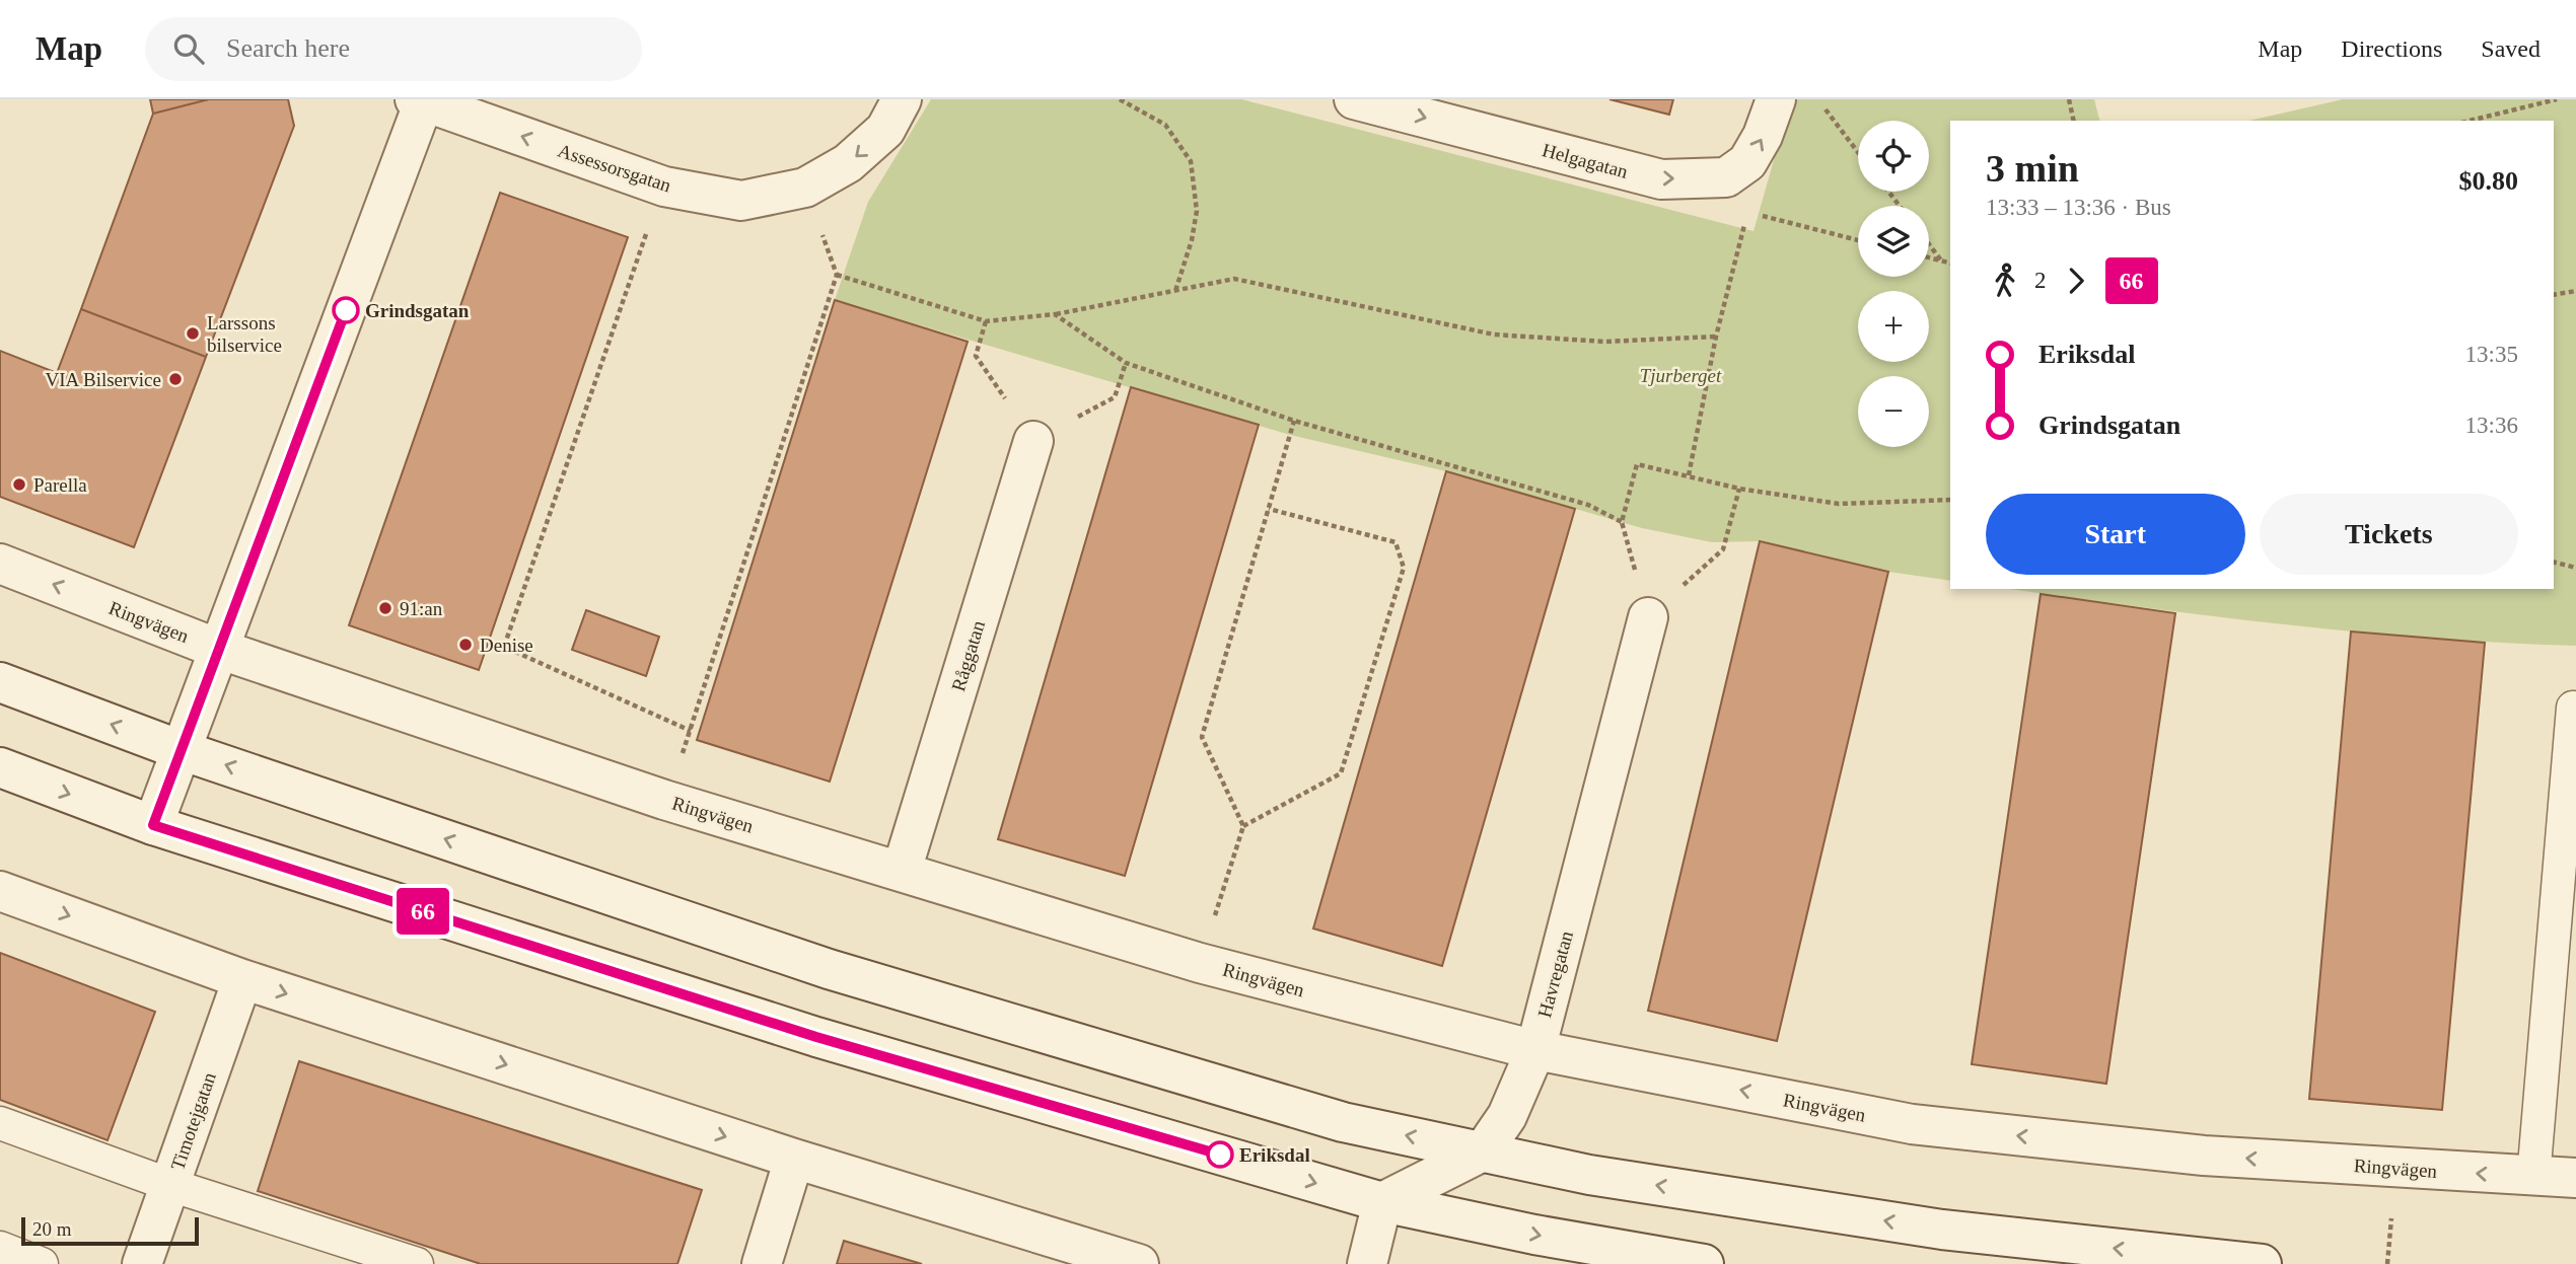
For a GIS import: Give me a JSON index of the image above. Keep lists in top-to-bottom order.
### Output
{
  "streets": {
    "street": [
      "Helgagatan",
      "Assessorsgatan",
      "Ringvägen",
      "Råggatan",
      "Havregatan",
      "Timotejgatan"
    ]
  },
  "crossings": [
    ["Ringvägen", "Råggatan"],
    ["Ringvägen", "Havregatan"]
  ],
  "one_way": ["Helgagatan", "Assessorsgatan"],
  "parks": ["Tjurberget"],
  "places": [
    "Grindsgatan",
    "Larssons bilservice",
    "VIA Bilservice",
    "Parella",
    "91:an",
    "Denise",
    "Eriksdal"
  ],
  "lines": ["bus line 66"],
  "scale_bar": "20 m",
  "page": {
    "header": "Map",
    "search": "Search here",
    "nav": ["Map", "Directions", "Saved"],
    "on_map": "66",
    "map_buttons": ["+", "−"],
    "heading": ["3 min", "13:33 – 13:36 · Bus", "$0.80"],
    "legs": ["2", "66"],
    "list": [
      {
        "name": "Eriksdal",
        "value": "13:35"
      },
      {
        "name": "Grindsgatan",
        "value": "13:36"
      }
    ],
    "buttons": ["Start", "Tickets"],
    "scale": "20 m"
  }
}
